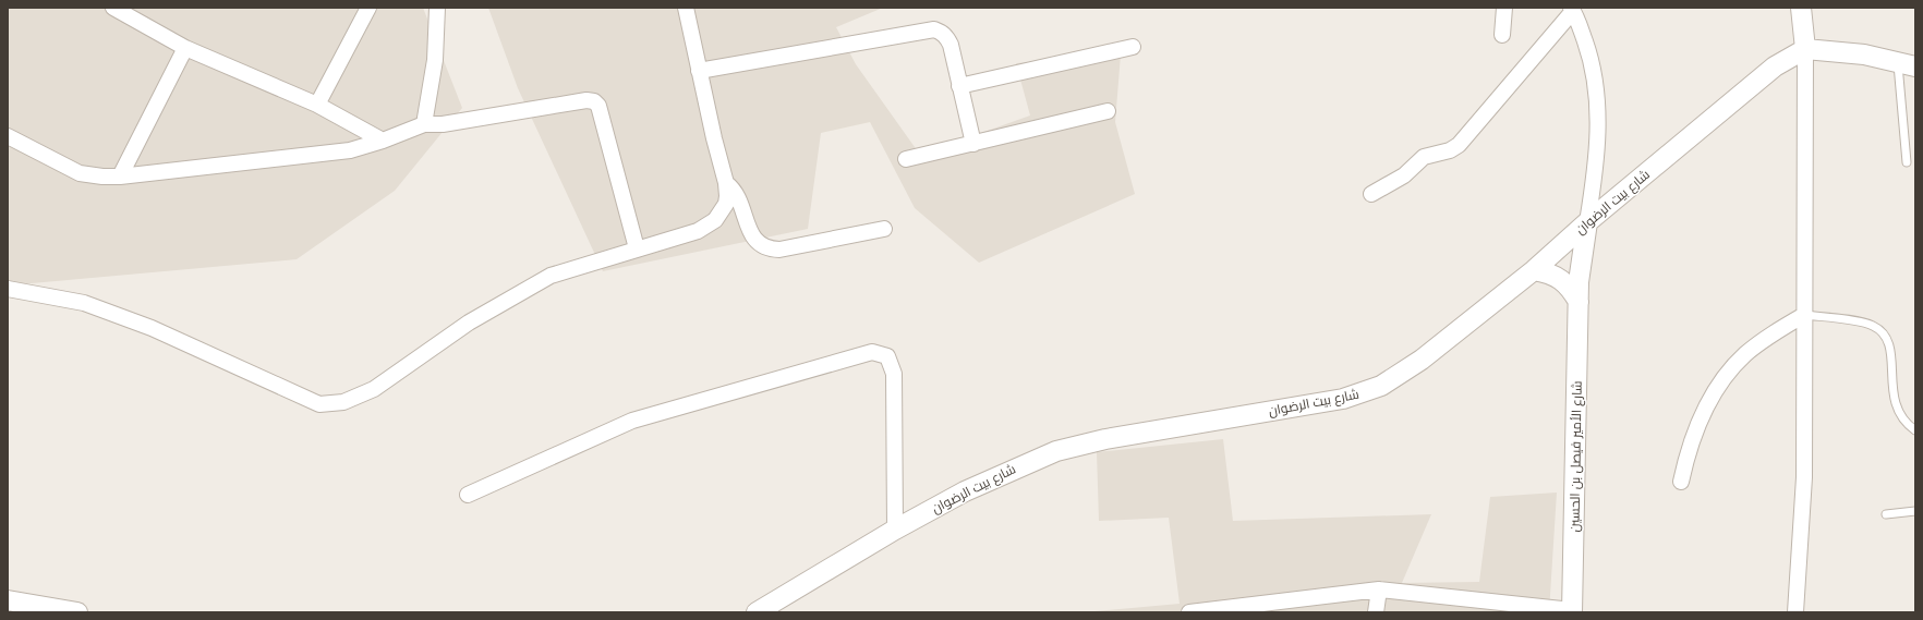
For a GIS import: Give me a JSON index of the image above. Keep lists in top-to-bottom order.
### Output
{
  "streets": {
    "street": ["شارع بيت الرضوان", "شارع الأمير فيصل بن الحسين"]
  },
  "crossings": [
    ["شارع بيت الرضوان", "شارع الأمير فيصل بن الحسين"]
  ]
}
